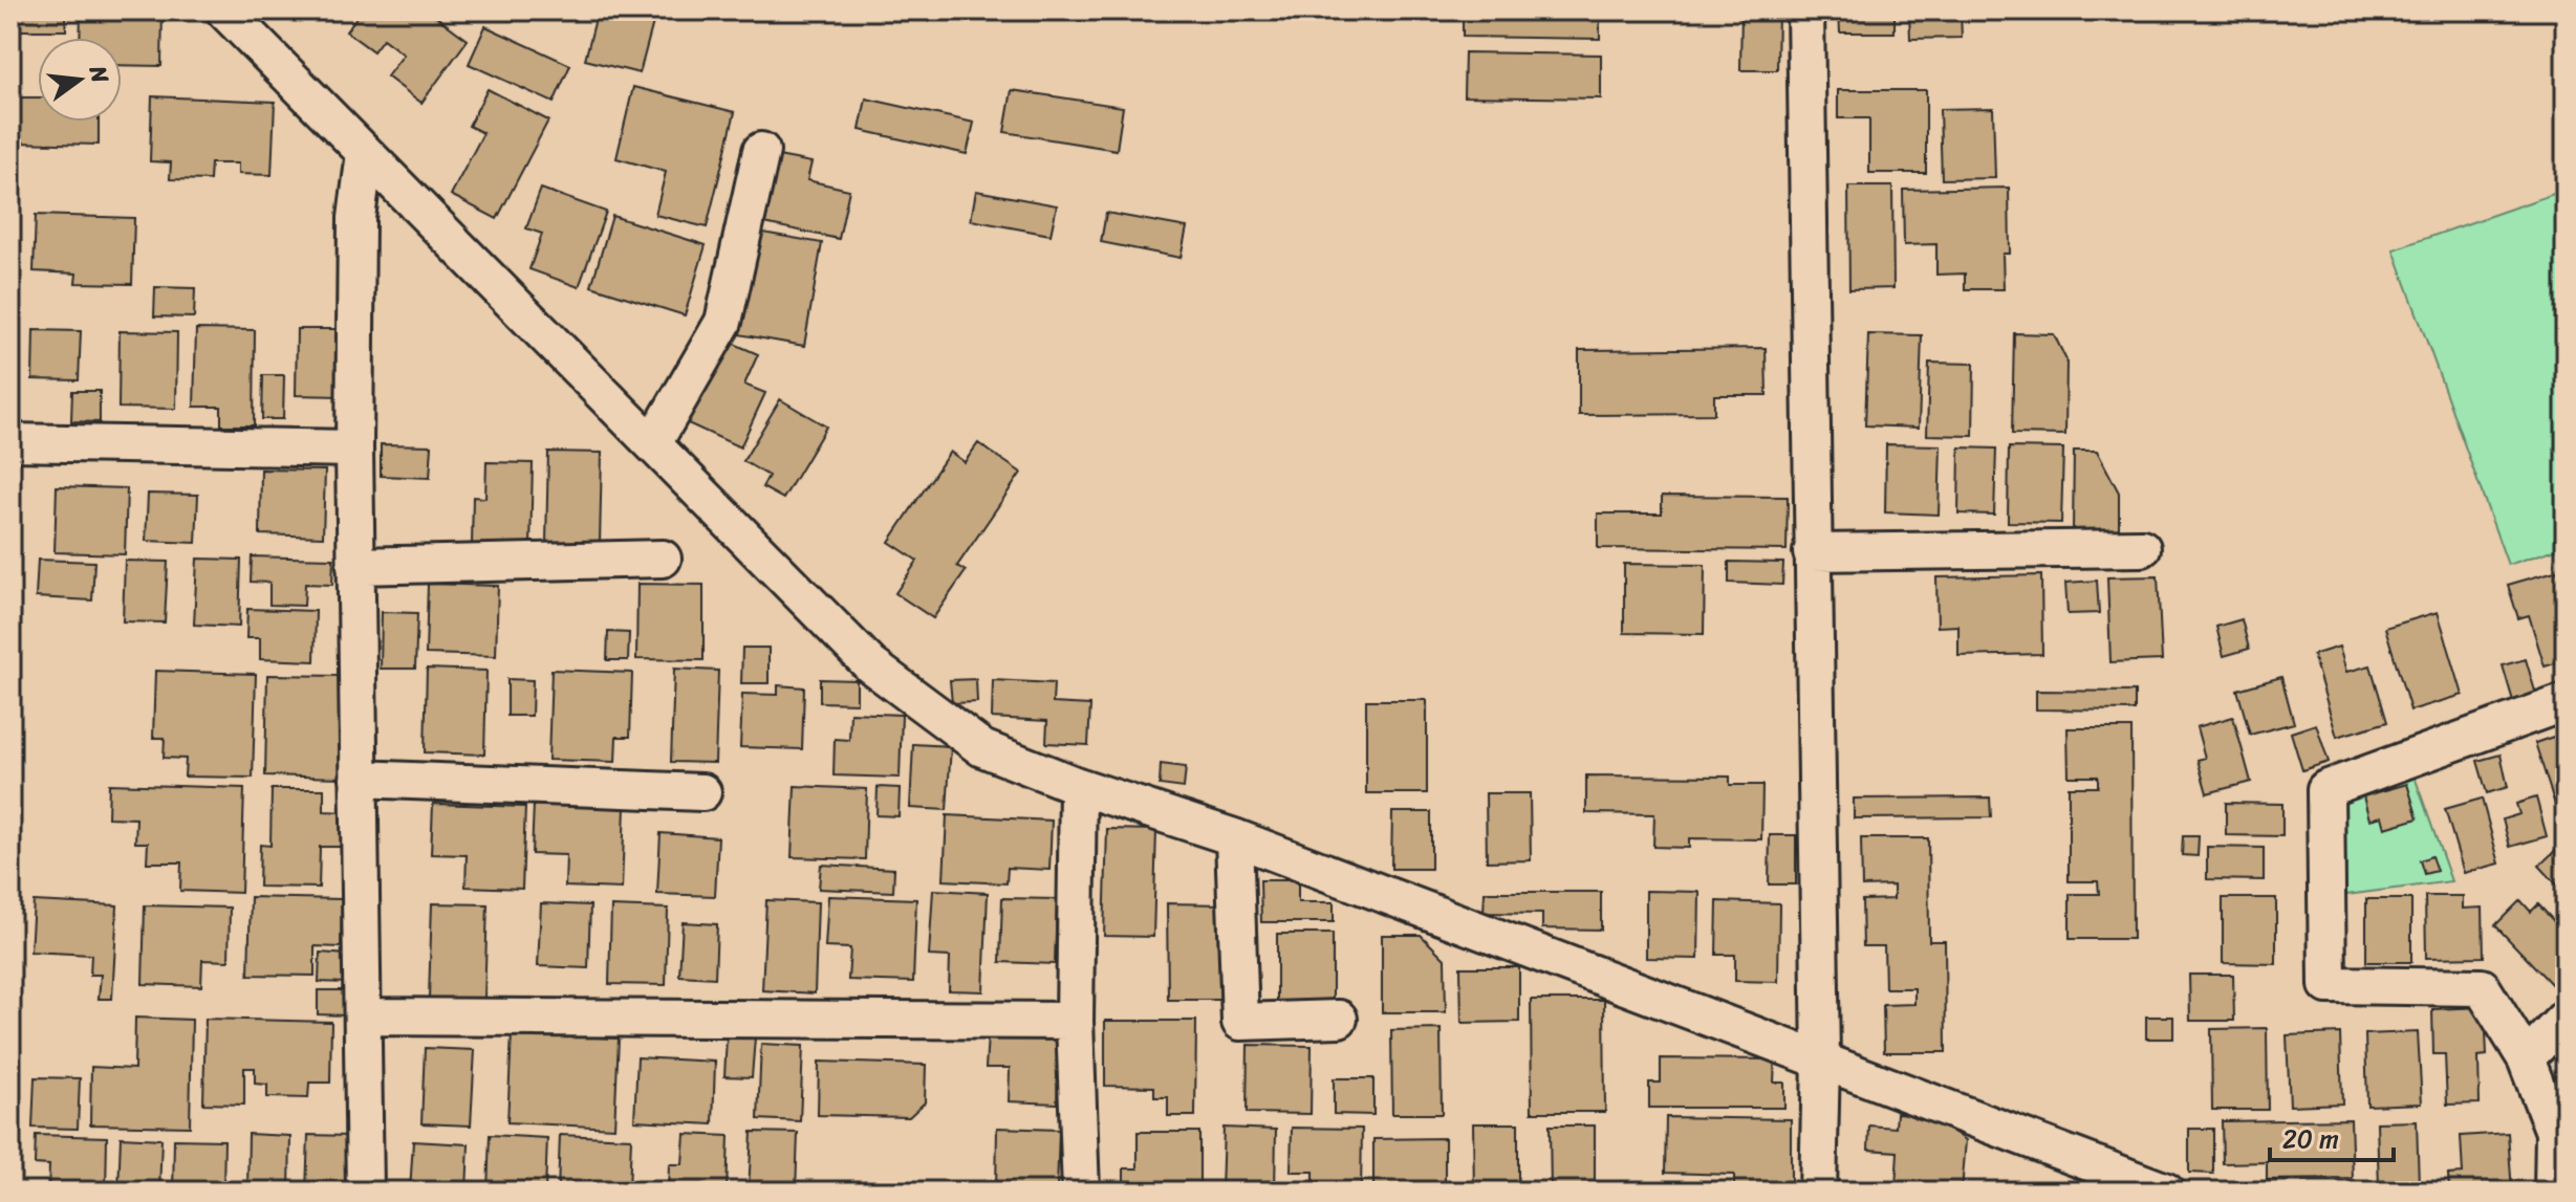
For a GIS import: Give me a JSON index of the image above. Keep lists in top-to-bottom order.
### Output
{
  "scale_bar": "20 m",
  "north": "right"
}
